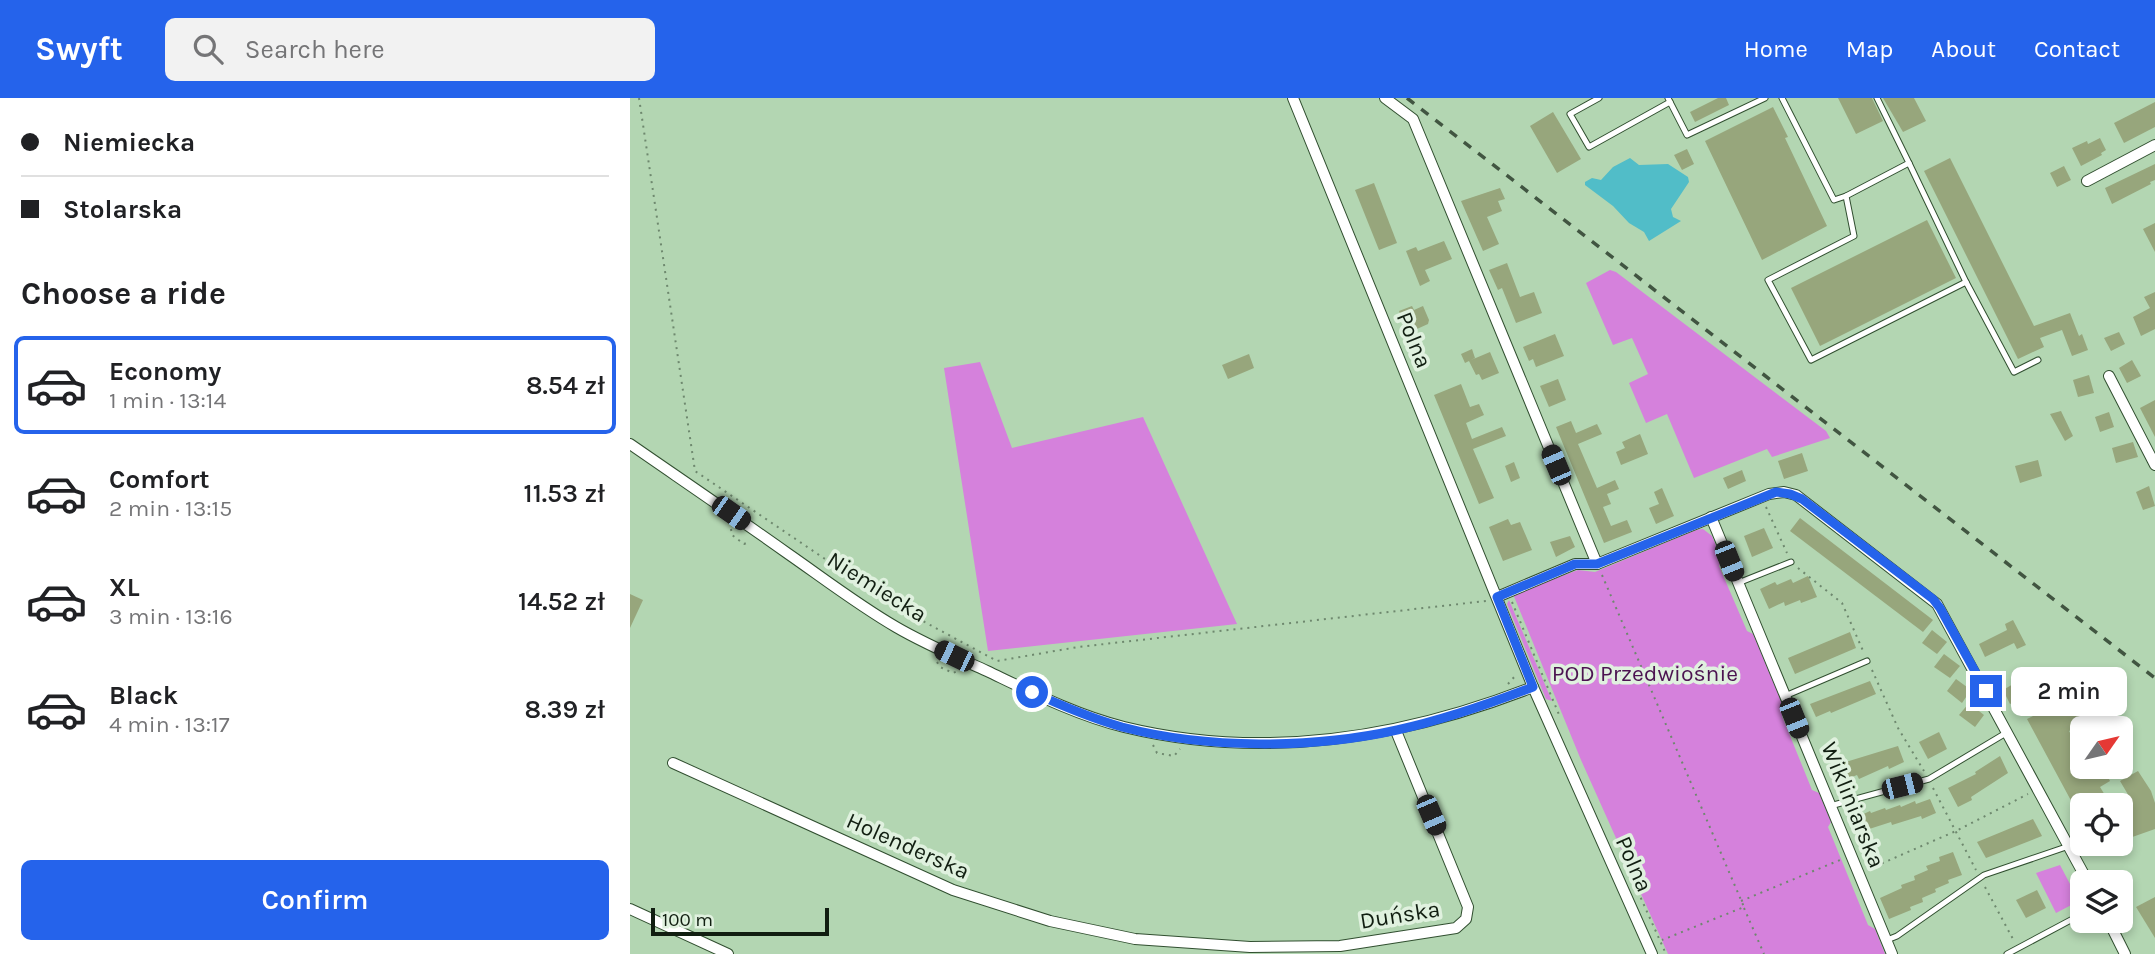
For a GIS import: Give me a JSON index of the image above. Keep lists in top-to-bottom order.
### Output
{
  "streets": {
    "street": [
      "Polna",
      "Niemiecka",
      "Wikliniarska",
      "Holenderska",
      "Duńska"
    ]
  },
  "crossings": [
    ["Polna", "Niemiecka"],
    ["Niemiecka", "Duńska"],
    ["Holenderska", "Duńska"]
  ],
  "parks": ["POD Przedwiośnie"],
  "scale_bar": "100 m",
  "north": "top right",
  "page": {
    "header": "Swyft",
    "search": "Search here",
    "nav": [
      "Home",
      "Map",
      "About",
      "Contact"
    ],
    "banner": ["Niemiecka", "Stolarska"],
    "heading": "Choose a ride",
    "list": [
      {
        "name": "Economy",
        "note": "1 min · 13:14",
        "value": "8.54 zł"
      },
      {
        "name": "Comfort",
        "note": "2 min · 13:15",
        "value": "11.53 zł"
      },
      {
        "name": "XL",
        "note": "3 min · 13:16",
        "value": "14.52 zł"
      },
      {
        "name": "Black",
        "note": "4 min · 13:17",
        "value": "8.39 zł"
      }
    ],
    "bubble": "2 min",
    "buttons": "Confirm",
    "scale": "100 m"
  }
}
